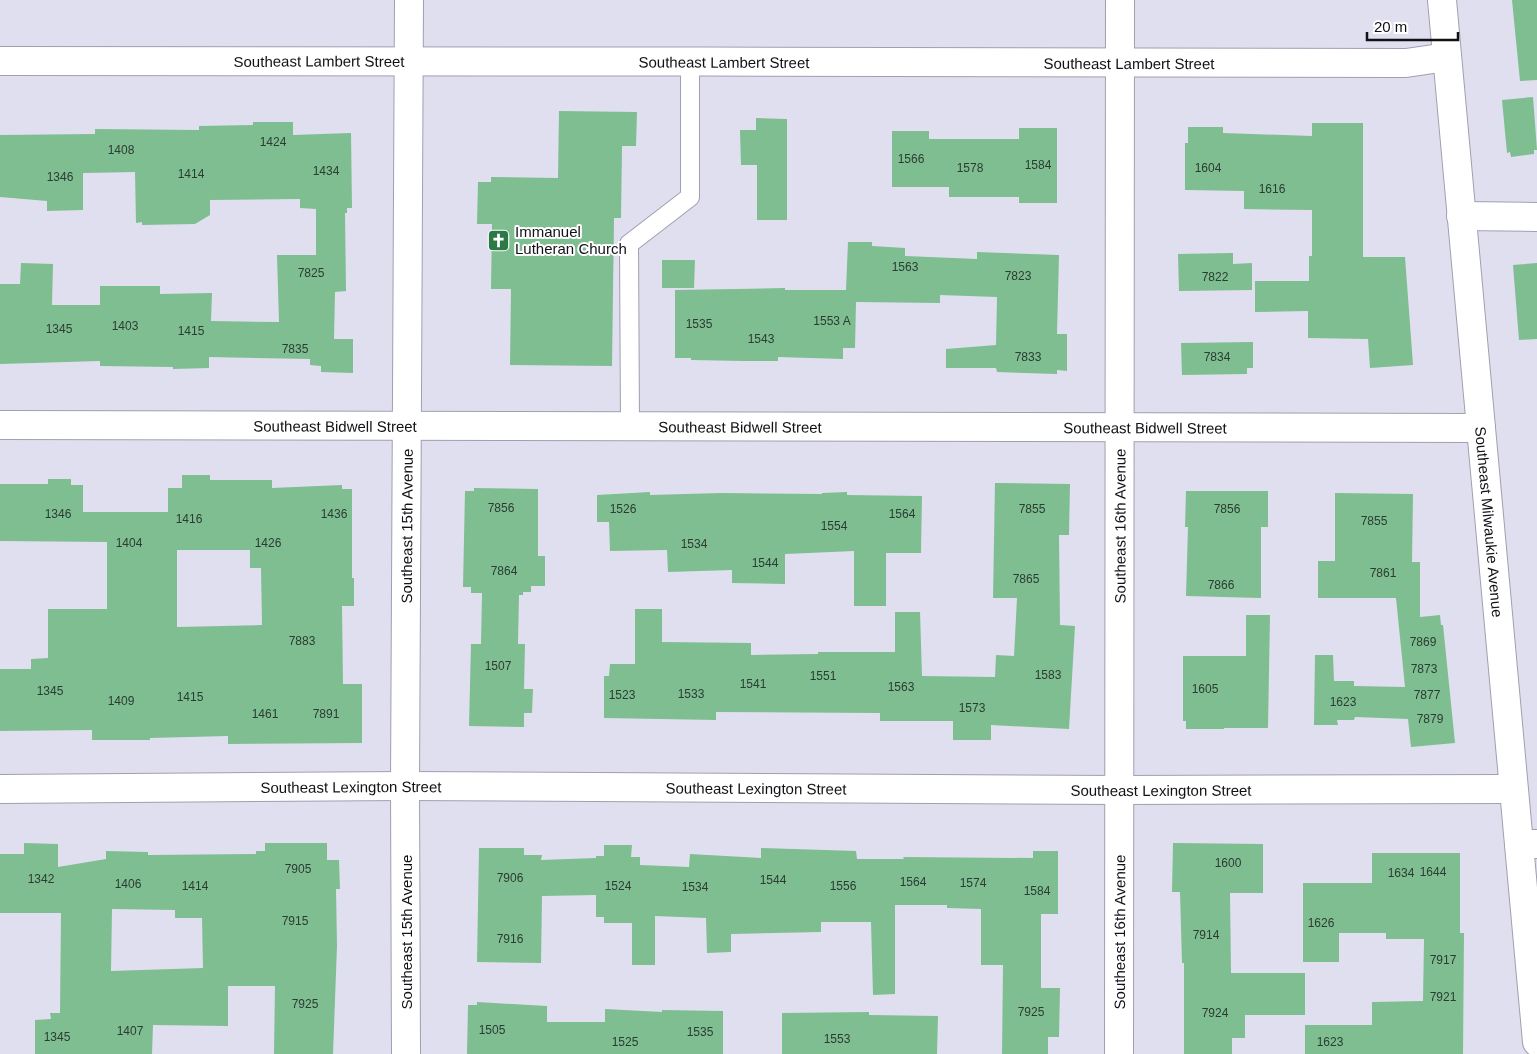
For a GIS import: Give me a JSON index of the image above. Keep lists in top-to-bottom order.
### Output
{
  "streets": {
    "street": [
      "Southeast Lambert Street",
      "Southeast Bidwell Street",
      "Southeast Milwaukie Avenue",
      "Southeast 15th Avenue",
      "Southeast 16th Avenue",
      "Southeast Lexington Street"
    ]
  },
  "crossings": [
    ["Southeast Lambert Street", "Southeast Milwaukie Avenue"],
    ["Southeast Lambert Street", "Southeast 15th Avenue"],
    ["Southeast Lambert Street", "Southeast 16th Avenue"],
    ["Southeast Bidwell Street", "Southeast Milwaukie Avenue"],
    ["Southeast Bidwell Street", "Southeast 15th Avenue"],
    ["Southeast Bidwell Street", "Southeast 16th Avenue"],
    ["Southeast Milwaukie Avenue", "Southeast Lexington Street"],
    ["Southeast 15th Avenue", "Southeast Lexington Street"],
    ["Southeast 16th Avenue", "Southeast Lexington Street"]
  ],
  "places": {
    "church": ["Immanuel Lutheran Church"]
  },
  "house_numbers": [
    "1424",
    "1408",
    "1566",
    "1584",
    "1578",
    "1604",
    "1434",
    "1414",
    "1346",
    "1616",
    "1563",
    "7825",
    "7823",
    "7822",
    "1553 A",
    "1535",
    "1403",
    "1345",
    "1415",
    "1543",
    "7835",
    "7833",
    "7834",
    "7856",
    "1526",
    "7855",
    "7856",
    "1346",
    "1436",
    "1564",
    "1416",
    "7855",
    "1554",
    "1404",
    "1426",
    "1534",
    "1544",
    "7864",
    "7861",
    "7865",
    "7866",
    "7883",
    "7869",
    "1507",
    "7873",
    "1583",
    "1551",
    "1541",
    "1563",
    "1605",
    "1345",
    "1533",
    "1523",
    "7877",
    "1415",
    "1409",
    "1623",
    "1573",
    "1461",
    "7891",
    "7879",
    "1600",
    "7905",
    "1644",
    "1634",
    "7906",
    "1342",
    "1544",
    "1564",
    "1574",
    "1406",
    "1414",
    "1524",
    "1556",
    "1534",
    "1584",
    "7915",
    "1626",
    "7914",
    "7916",
    "7917",
    "7921",
    "7925",
    "7925",
    "7924",
    "1505",
    "1407",
    "1535",
    "1345",
    "1553",
    "1525",
    "1623"
  ],
  "scale_bar": "20 m"
}
